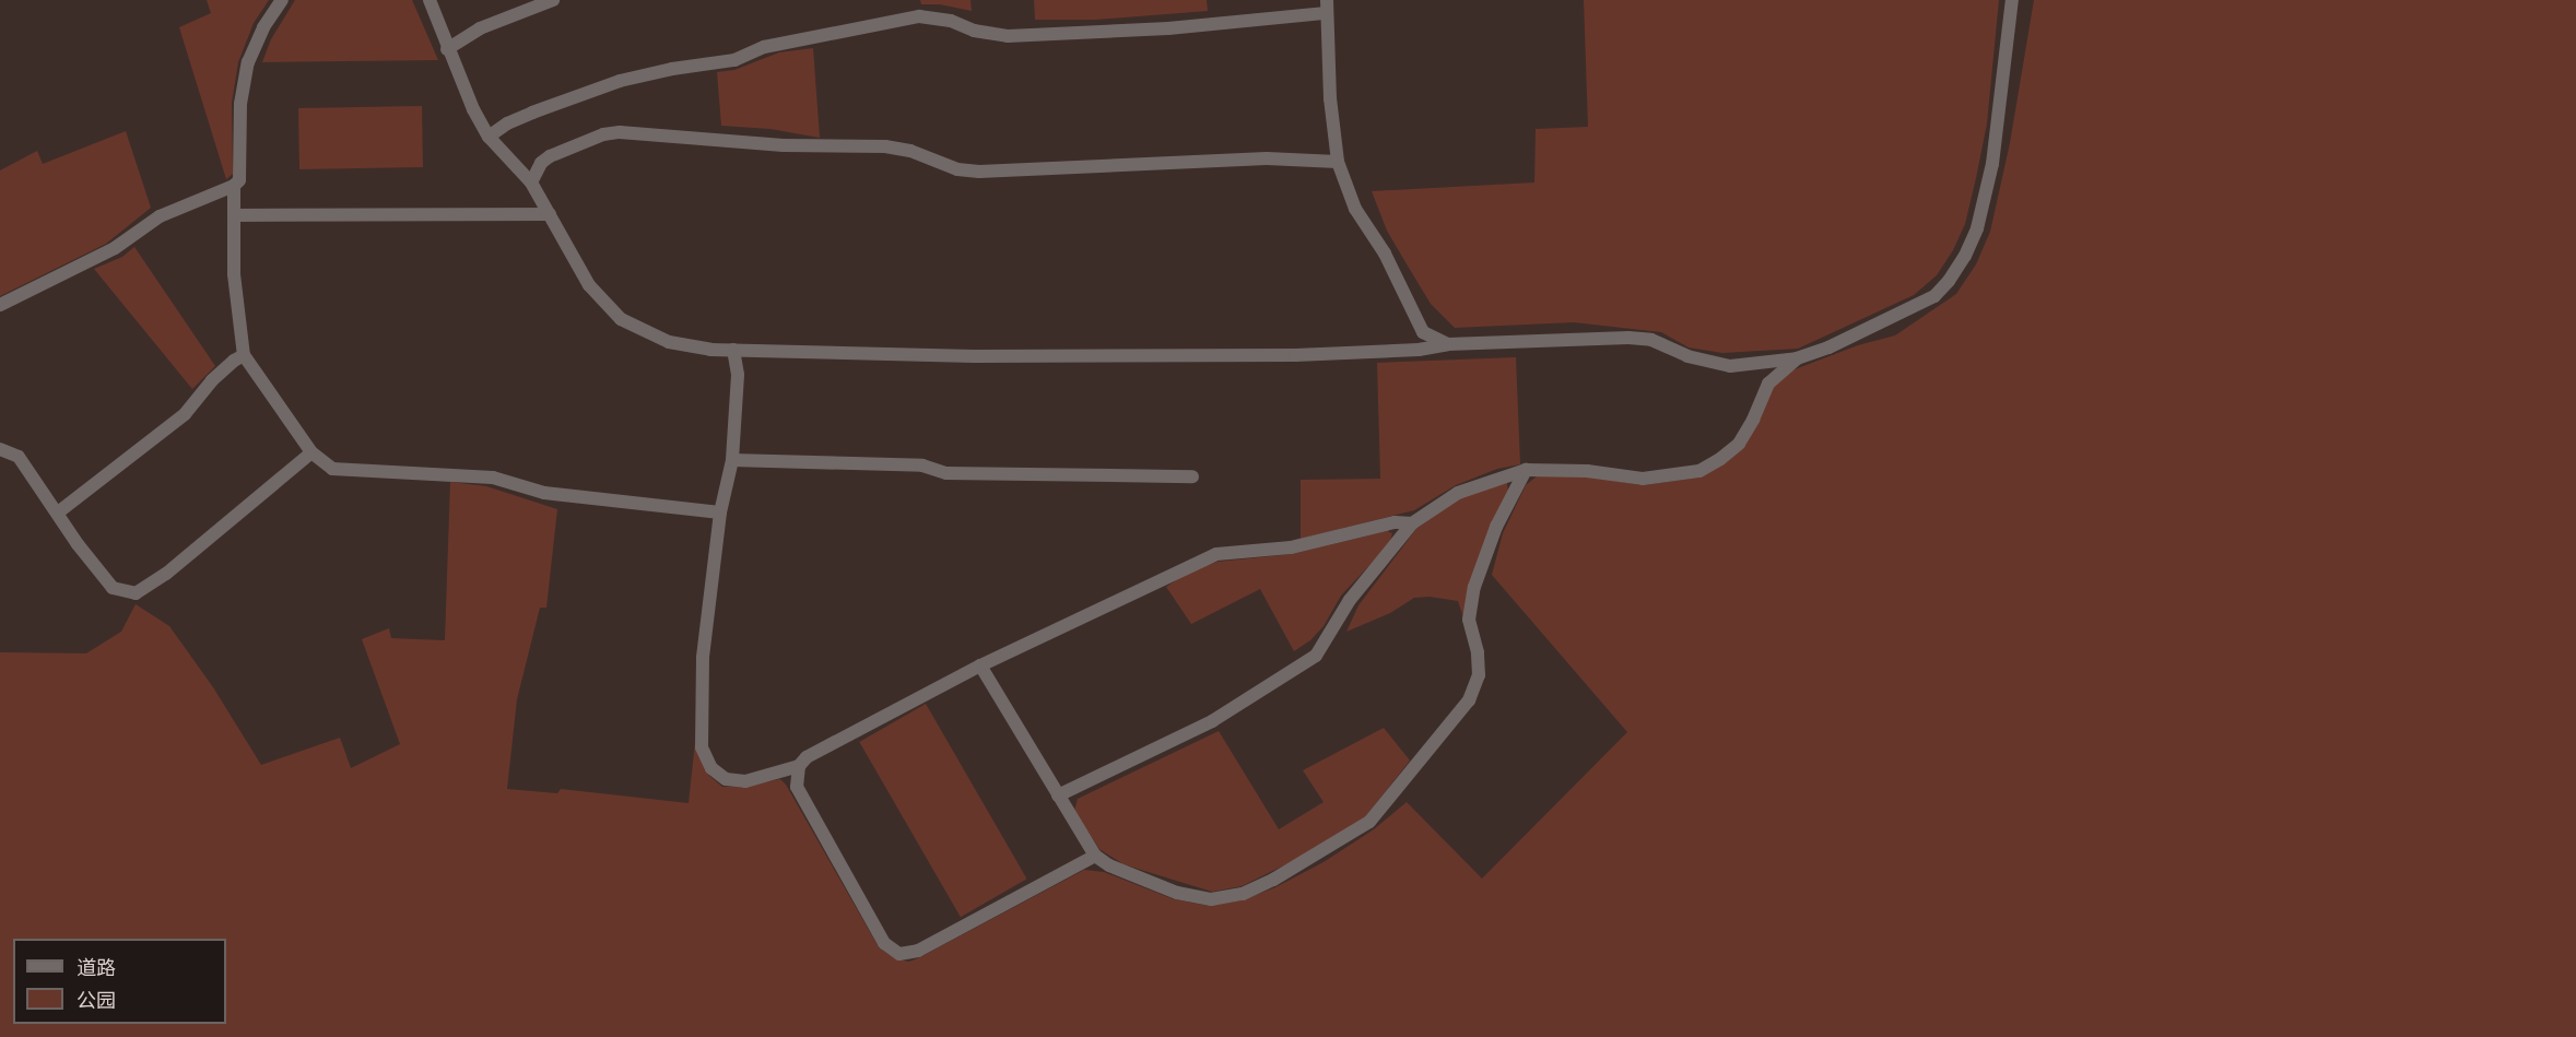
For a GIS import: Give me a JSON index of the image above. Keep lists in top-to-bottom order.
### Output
{
  "legend": ["道路", "公园"]
}
